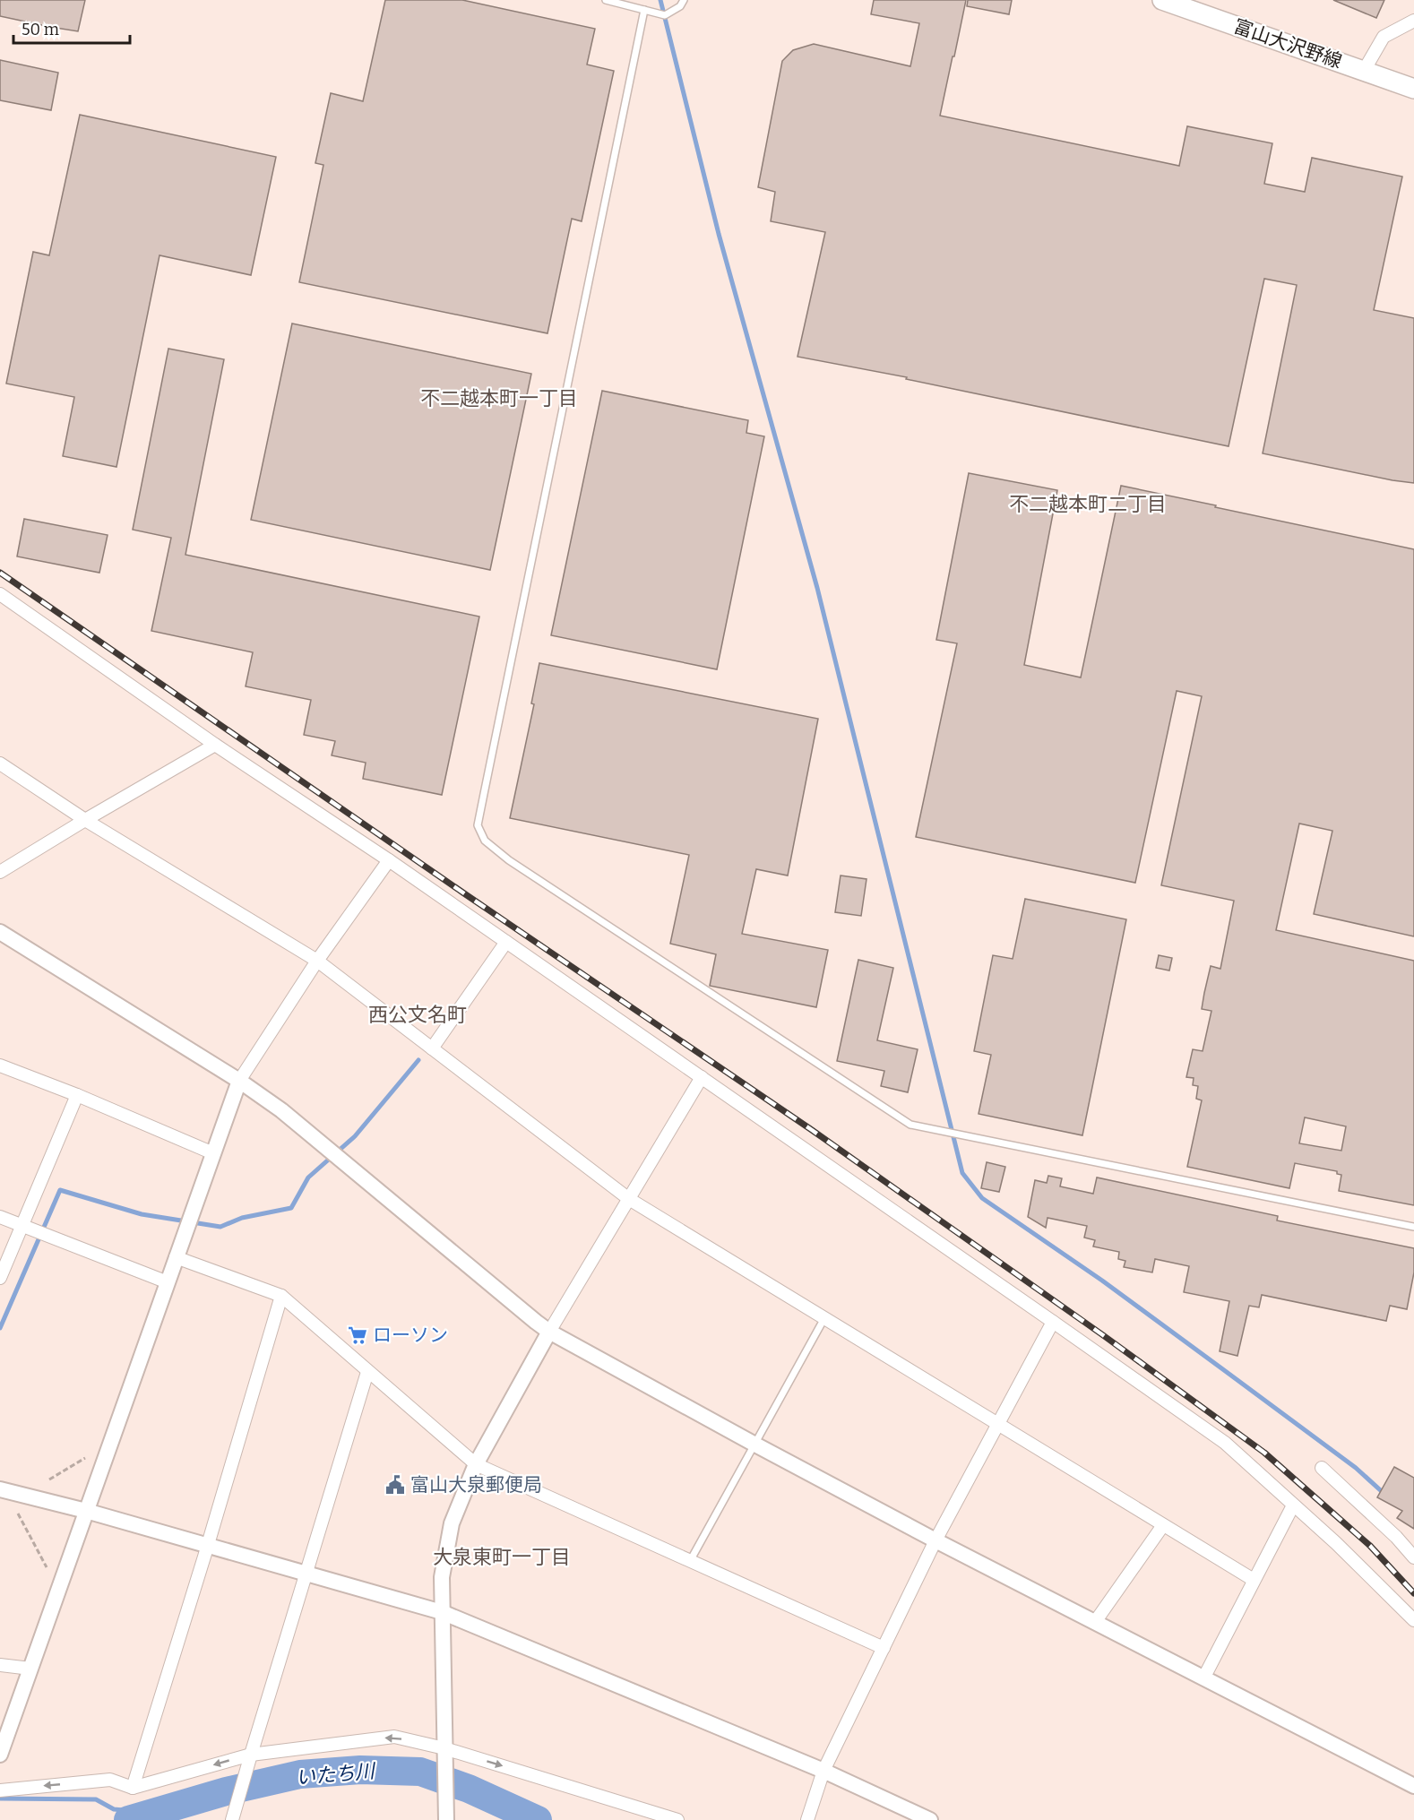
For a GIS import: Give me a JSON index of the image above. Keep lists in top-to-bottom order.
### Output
{
  "streets": {
    "main road": ["富山大沢野線"]
  },
  "districts": [
    "不二越本町一丁目",
    "不二越本町二丁目",
    "西公文名町",
    "大泉東町一丁目"
  ],
  "water": ["いたち川"],
  "places": {
    "supermarket": ["ローソン"],
    "public building": ["富山大泉郵便局"]
  },
  "scale_bar": "50 m"
}
